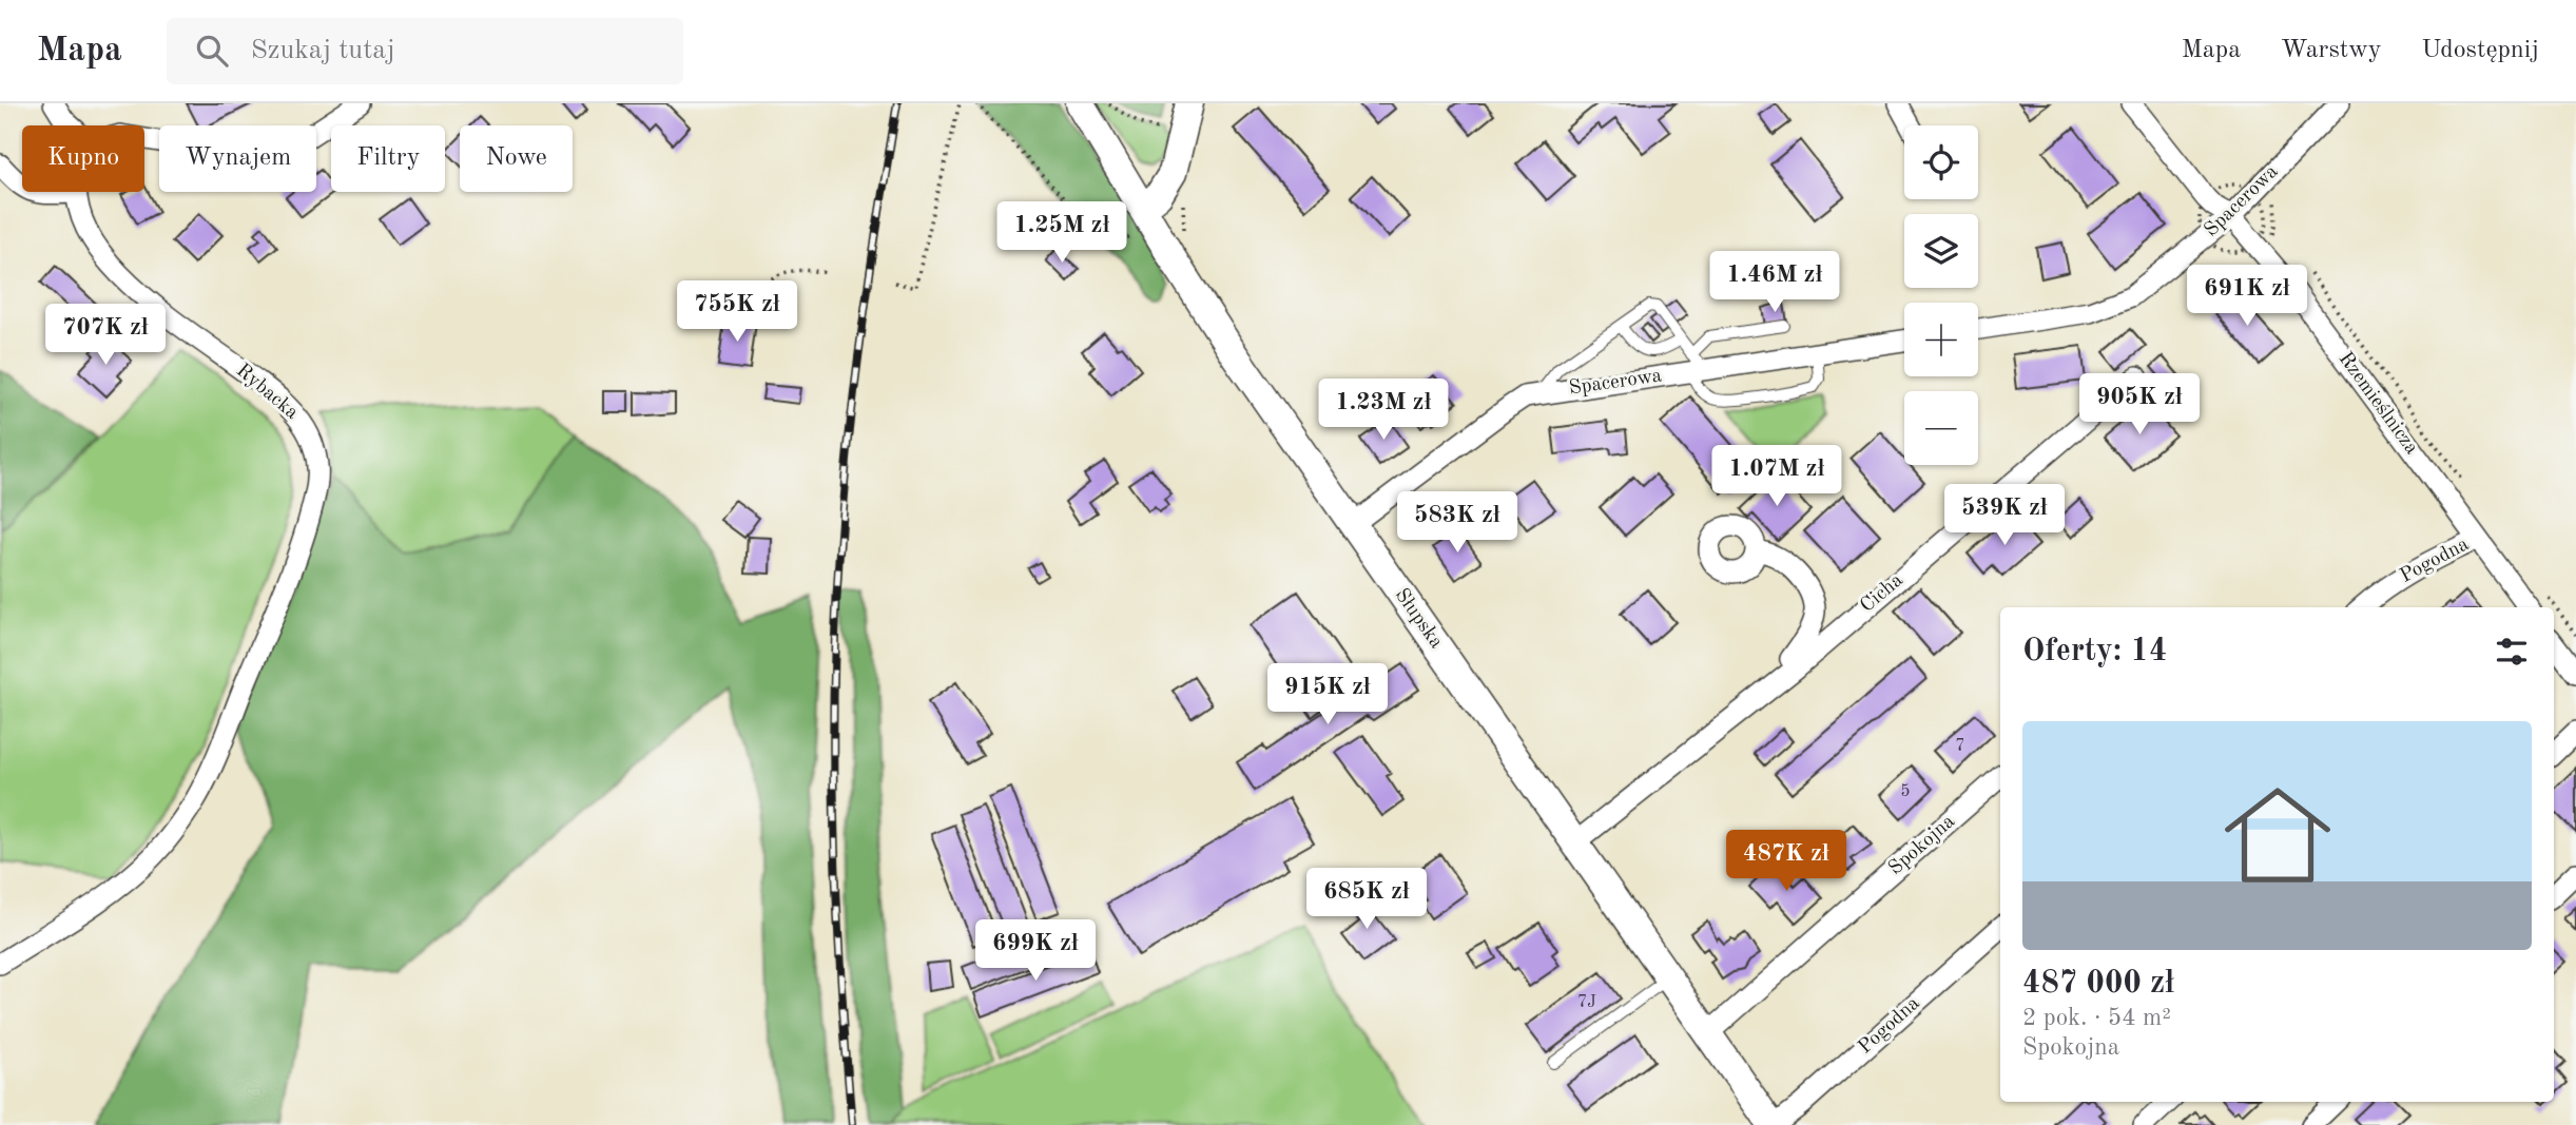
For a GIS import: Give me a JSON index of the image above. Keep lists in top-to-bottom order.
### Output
{
  "streets": {
    "main road": ["Słupska"],
    "street": [
      "Spacerowa",
      "Rybacka",
      "Rzemieślnicza",
      "Pogodna",
      "Cicha",
      "Spokojna"
    ]
  },
  "crossings": [
    ["Spacerowa", "Rzemieślnicza"],
    ["Spacerowa", "Słupska"],
    ["Rzemieślnicza", "Pogodna"],
    ["Pogodna", "Słupska"],
    ["Cicha", "Słupska"],
    ["Słupska", "Spokojna"]
  ],
  "house_numbers": ["7", "5", "7J"],
  "page": {
    "header": "Mapa",
    "search": "Szukaj tutaj",
    "nav": ["Mapa", "Warstwy", "Udostępnij"],
    "map_buttons": ["+", "−"],
    "chip": [
      "Kupno",
      "Wynajem",
      "Filtry",
      "Nowe"
    ],
    "price": [
      "1.25M zł",
      "1.46M zł",
      "691K zł",
      "755K zł",
      "707K zł",
      "905K zł",
      "1.23M zł",
      "1.07M zł",
      "539K zł",
      "583K zł",
      "915K zł",
      "487K zł",
      "685K zł",
      "699K zł"
    ],
    "heading": "Oferty: 14",
    "list": [
      {
        "name": "487 000 zł",
        "note": "2 pok. · 54 m² · Spokojna"
      }
    ]
  }
}
